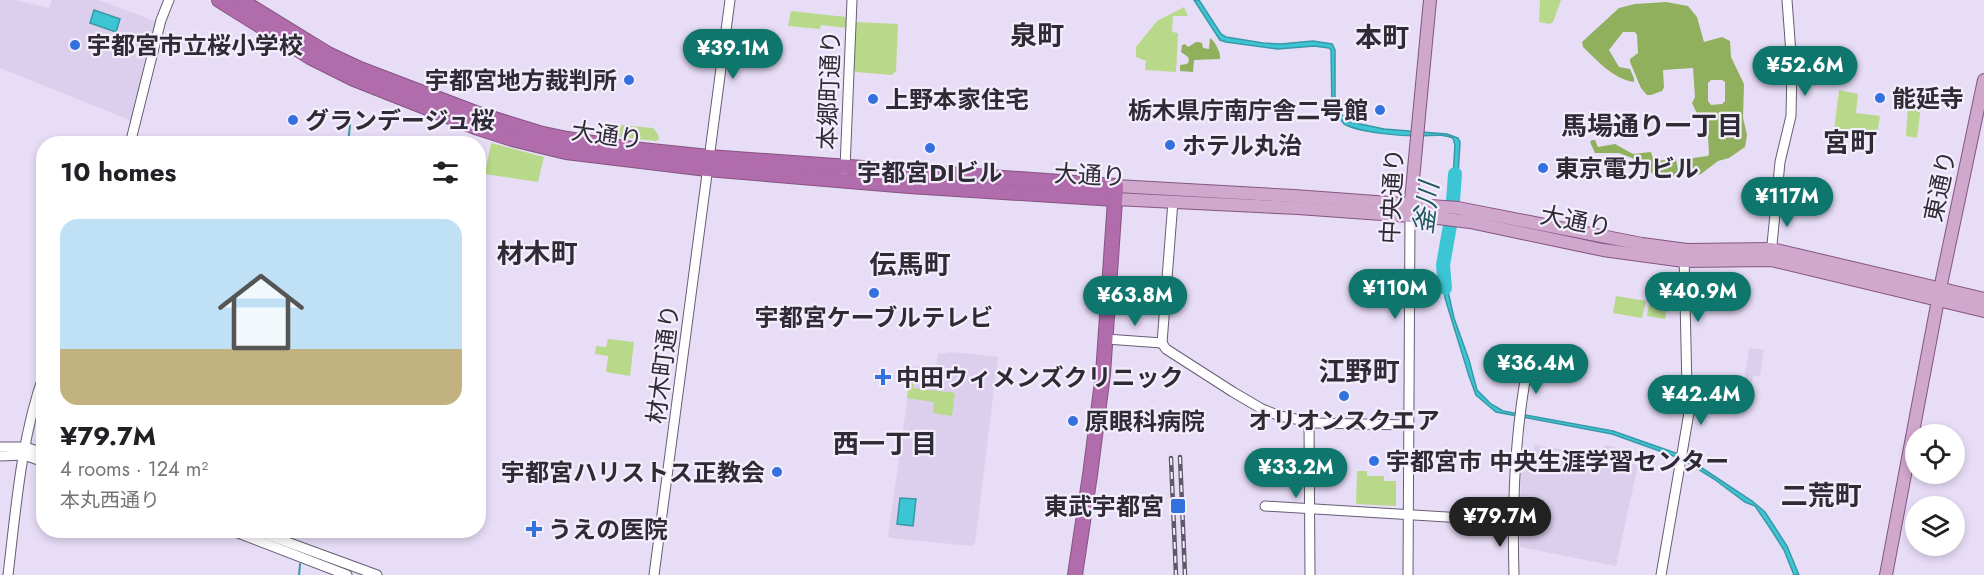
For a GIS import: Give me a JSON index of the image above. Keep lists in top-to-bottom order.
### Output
{
  "streets": {
    "highway": ["大通り"],
    "main road": ["東通り", "中央通り"],
    "street": ["本郷町通り", "材木町通り"]
  },
  "crossings": [
    ["本郷町通り", "大通り"],
    ["大通り", "東通り"],
    ["大通り", "中央通り"],
    ["大通り", "材木町通り"]
  ],
  "districts": [
    "泉町",
    "本町",
    "馬場通り一丁目",
    "宮町",
    "材木町",
    "伝馬町",
    "江野町",
    "西一丁目",
    "二荒町"
  ],
  "water": ["釜川"],
  "places": {
    "other": [
      "宇都宮市立桜小学校",
      "宇都宮地方裁判所",
      "能延寺",
      "上野本家住宅",
      "栃木県庁南庁舎二号館",
      "グランデージュ桜",
      "ホテル丸治",
      "宇都宮DIビル",
      "東京電力ビル",
      "宇都宮ケーブルテレビ",
      "オリオンスクエア",
      "原眼科病院",
      "宇都宮市 中央生涯学習センター",
      "宇都宮ハリストス正教会"
    ],
    "health": ["中田ウィメンズクリニック", "うえの医院"],
    "transit": ["東武宇都宮"]
  },
  "page": {
    "price": [
      "¥39.1M",
      "¥52.6M",
      "¥117M",
      "¥110M",
      "¥40.9M",
      "¥63.8M",
      "¥36.4M",
      "¥42.4M",
      "¥33.2M",
      "¥79.7M"
    ],
    "heading": "10 homes",
    "list": [
      {
        "name": "¥79.7M",
        "note": "4 rooms · 124 m² · 本丸西通り"
      }
    ]
  }
}
